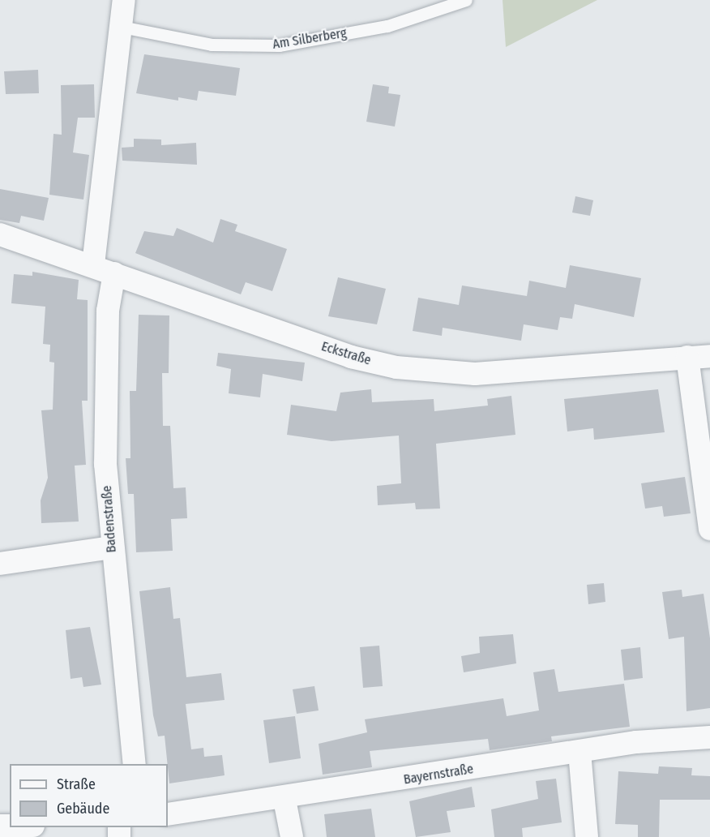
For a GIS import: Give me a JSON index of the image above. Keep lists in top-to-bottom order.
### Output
{
  "streets": {
    "street": ["Eckstraße", "Badenstraße", "Bayernstraße"],
    "lane": ["Am Silberberg"]
  },
  "crossings": [
    ["Eckstraße", "Badenstraße"]
  ],
  "legend": ["Straße", "Gebäude"]
}
